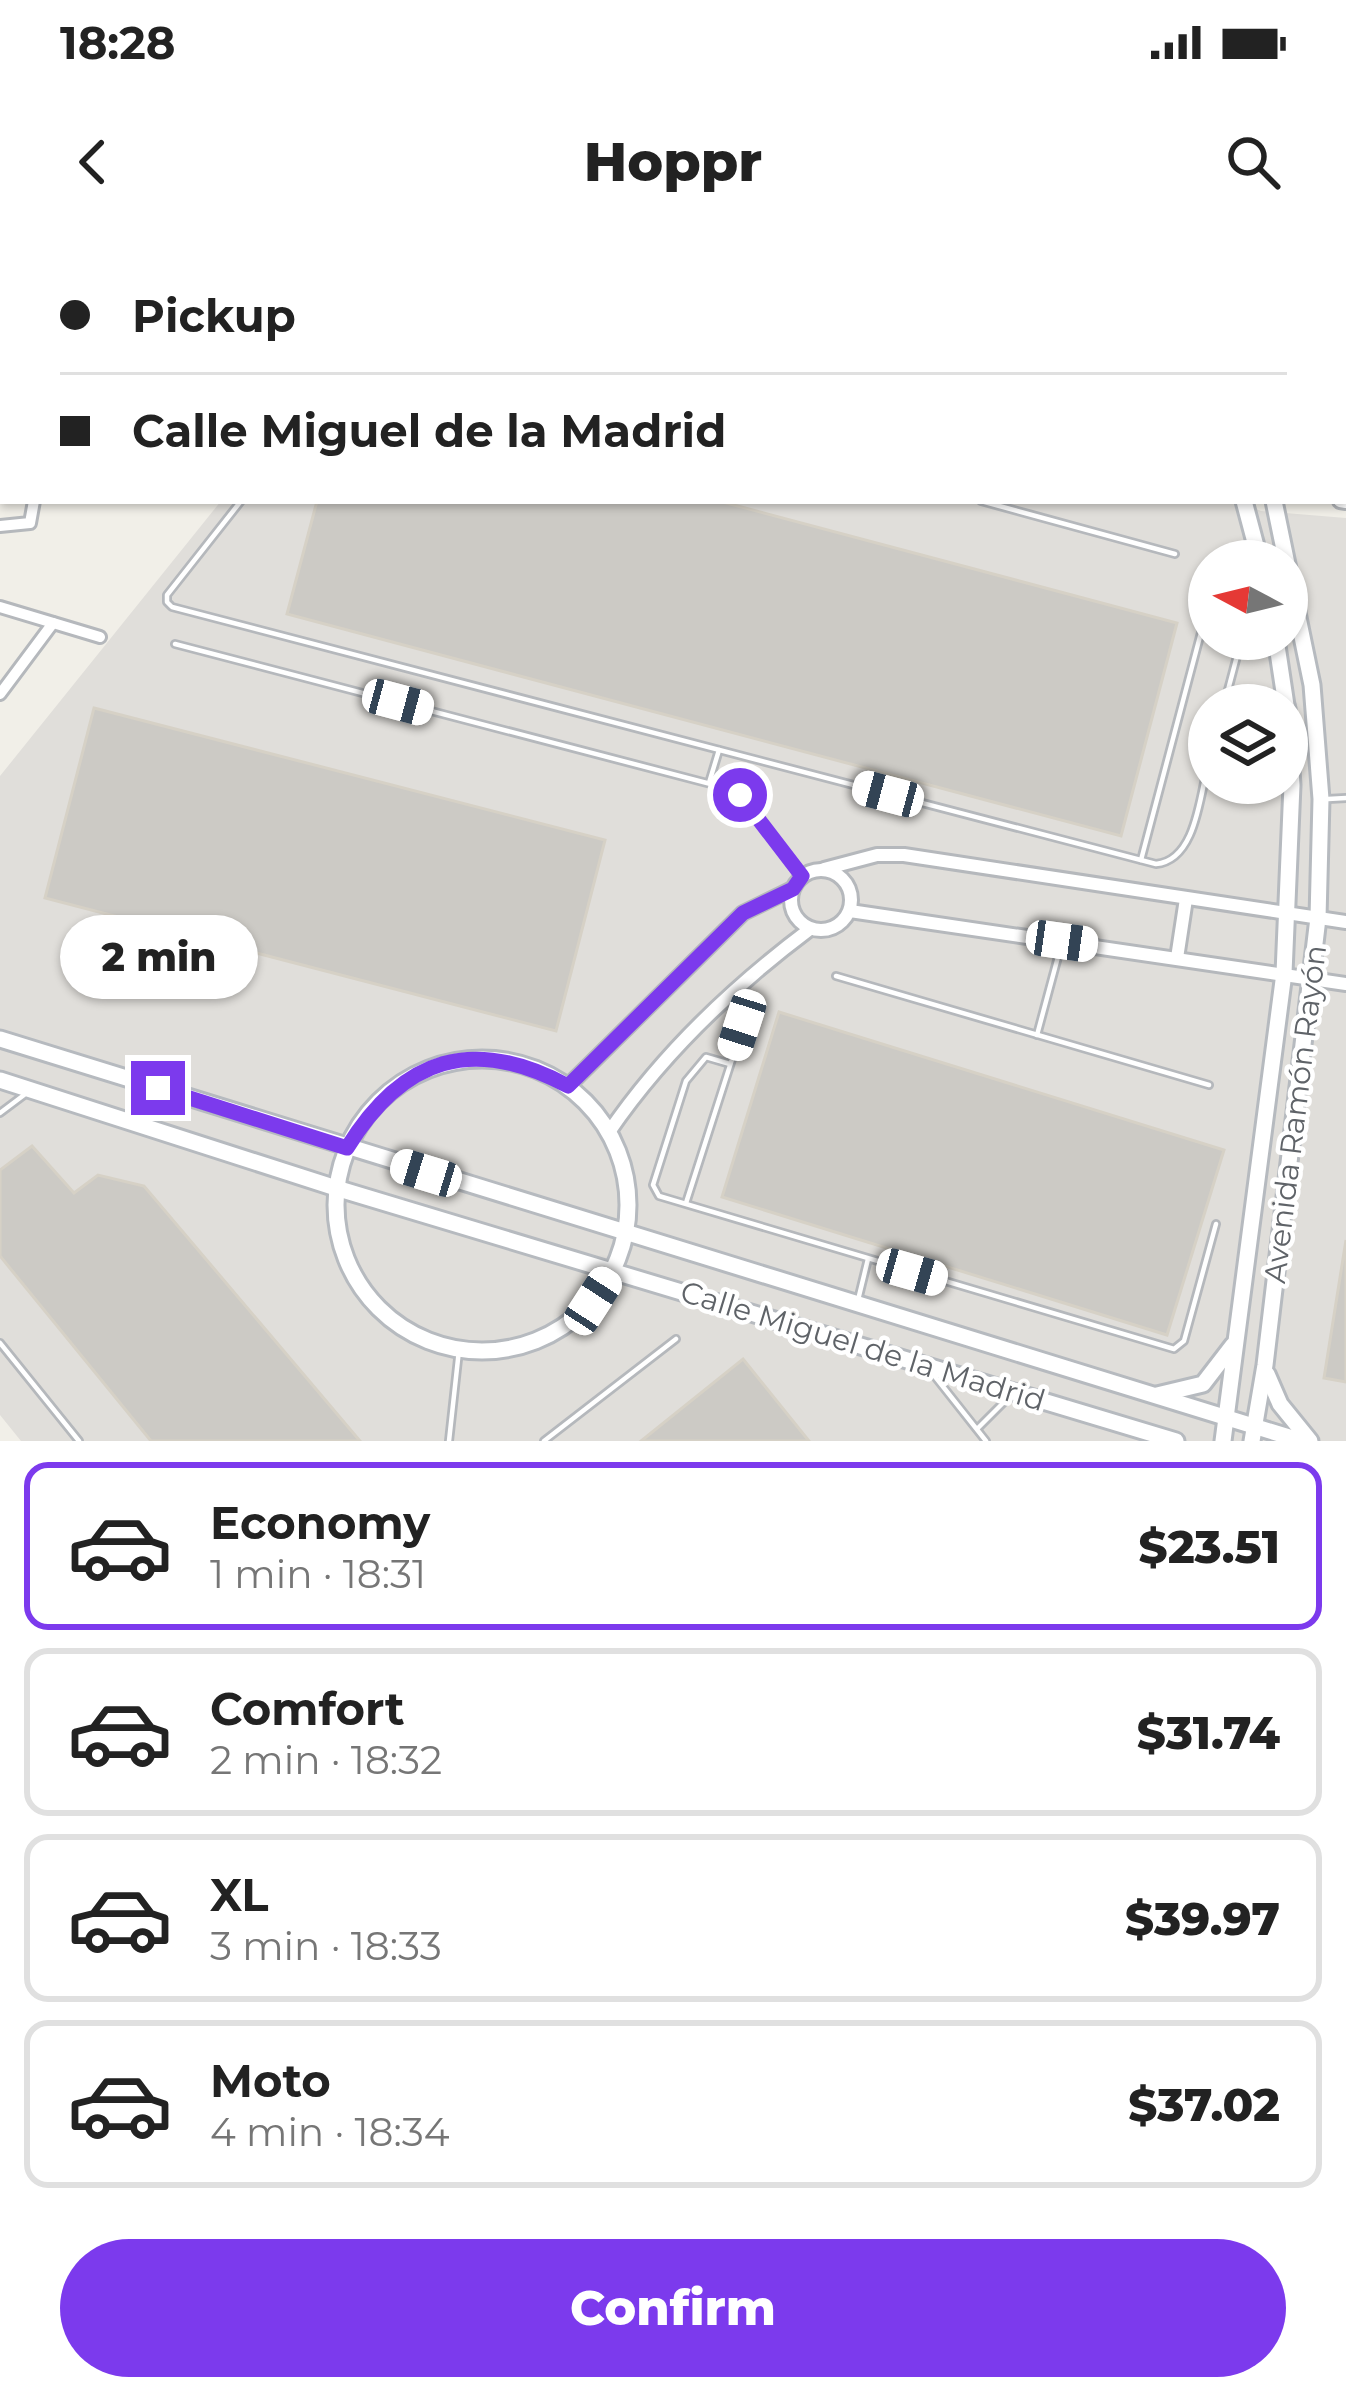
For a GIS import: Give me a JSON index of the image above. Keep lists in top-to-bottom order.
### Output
{
  "streets": {
    "main road": ["Avenida Ramón Rayón", "Calle Miguel de la Madrid"]
  },
  "crossings": [
    ["Avenida Ramón Rayón", "Calle Miguel de la Madrid"]
  ],
  "north": "left",
  "page": {
    "status": "18:28",
    "header": "Hoppr",
    "banner": ["Pickup", "Calle Miguel de la Madrid"],
    "bubble": "2 min",
    "list": [
      {
        "name": "Economy",
        "note": "1 min · 18:31",
        "value": "$23.51"
      },
      {
        "name": "Comfort",
        "note": "2 min · 18:32",
        "value": "$31.74"
      },
      {
        "name": "XL",
        "note": "3 min · 18:33",
        "value": "$39.97"
      },
      {
        "name": "Moto",
        "note": "4 min · 18:34",
        "value": "$37.02"
      }
    ],
    "buttons": "Confirm"
  }
}
